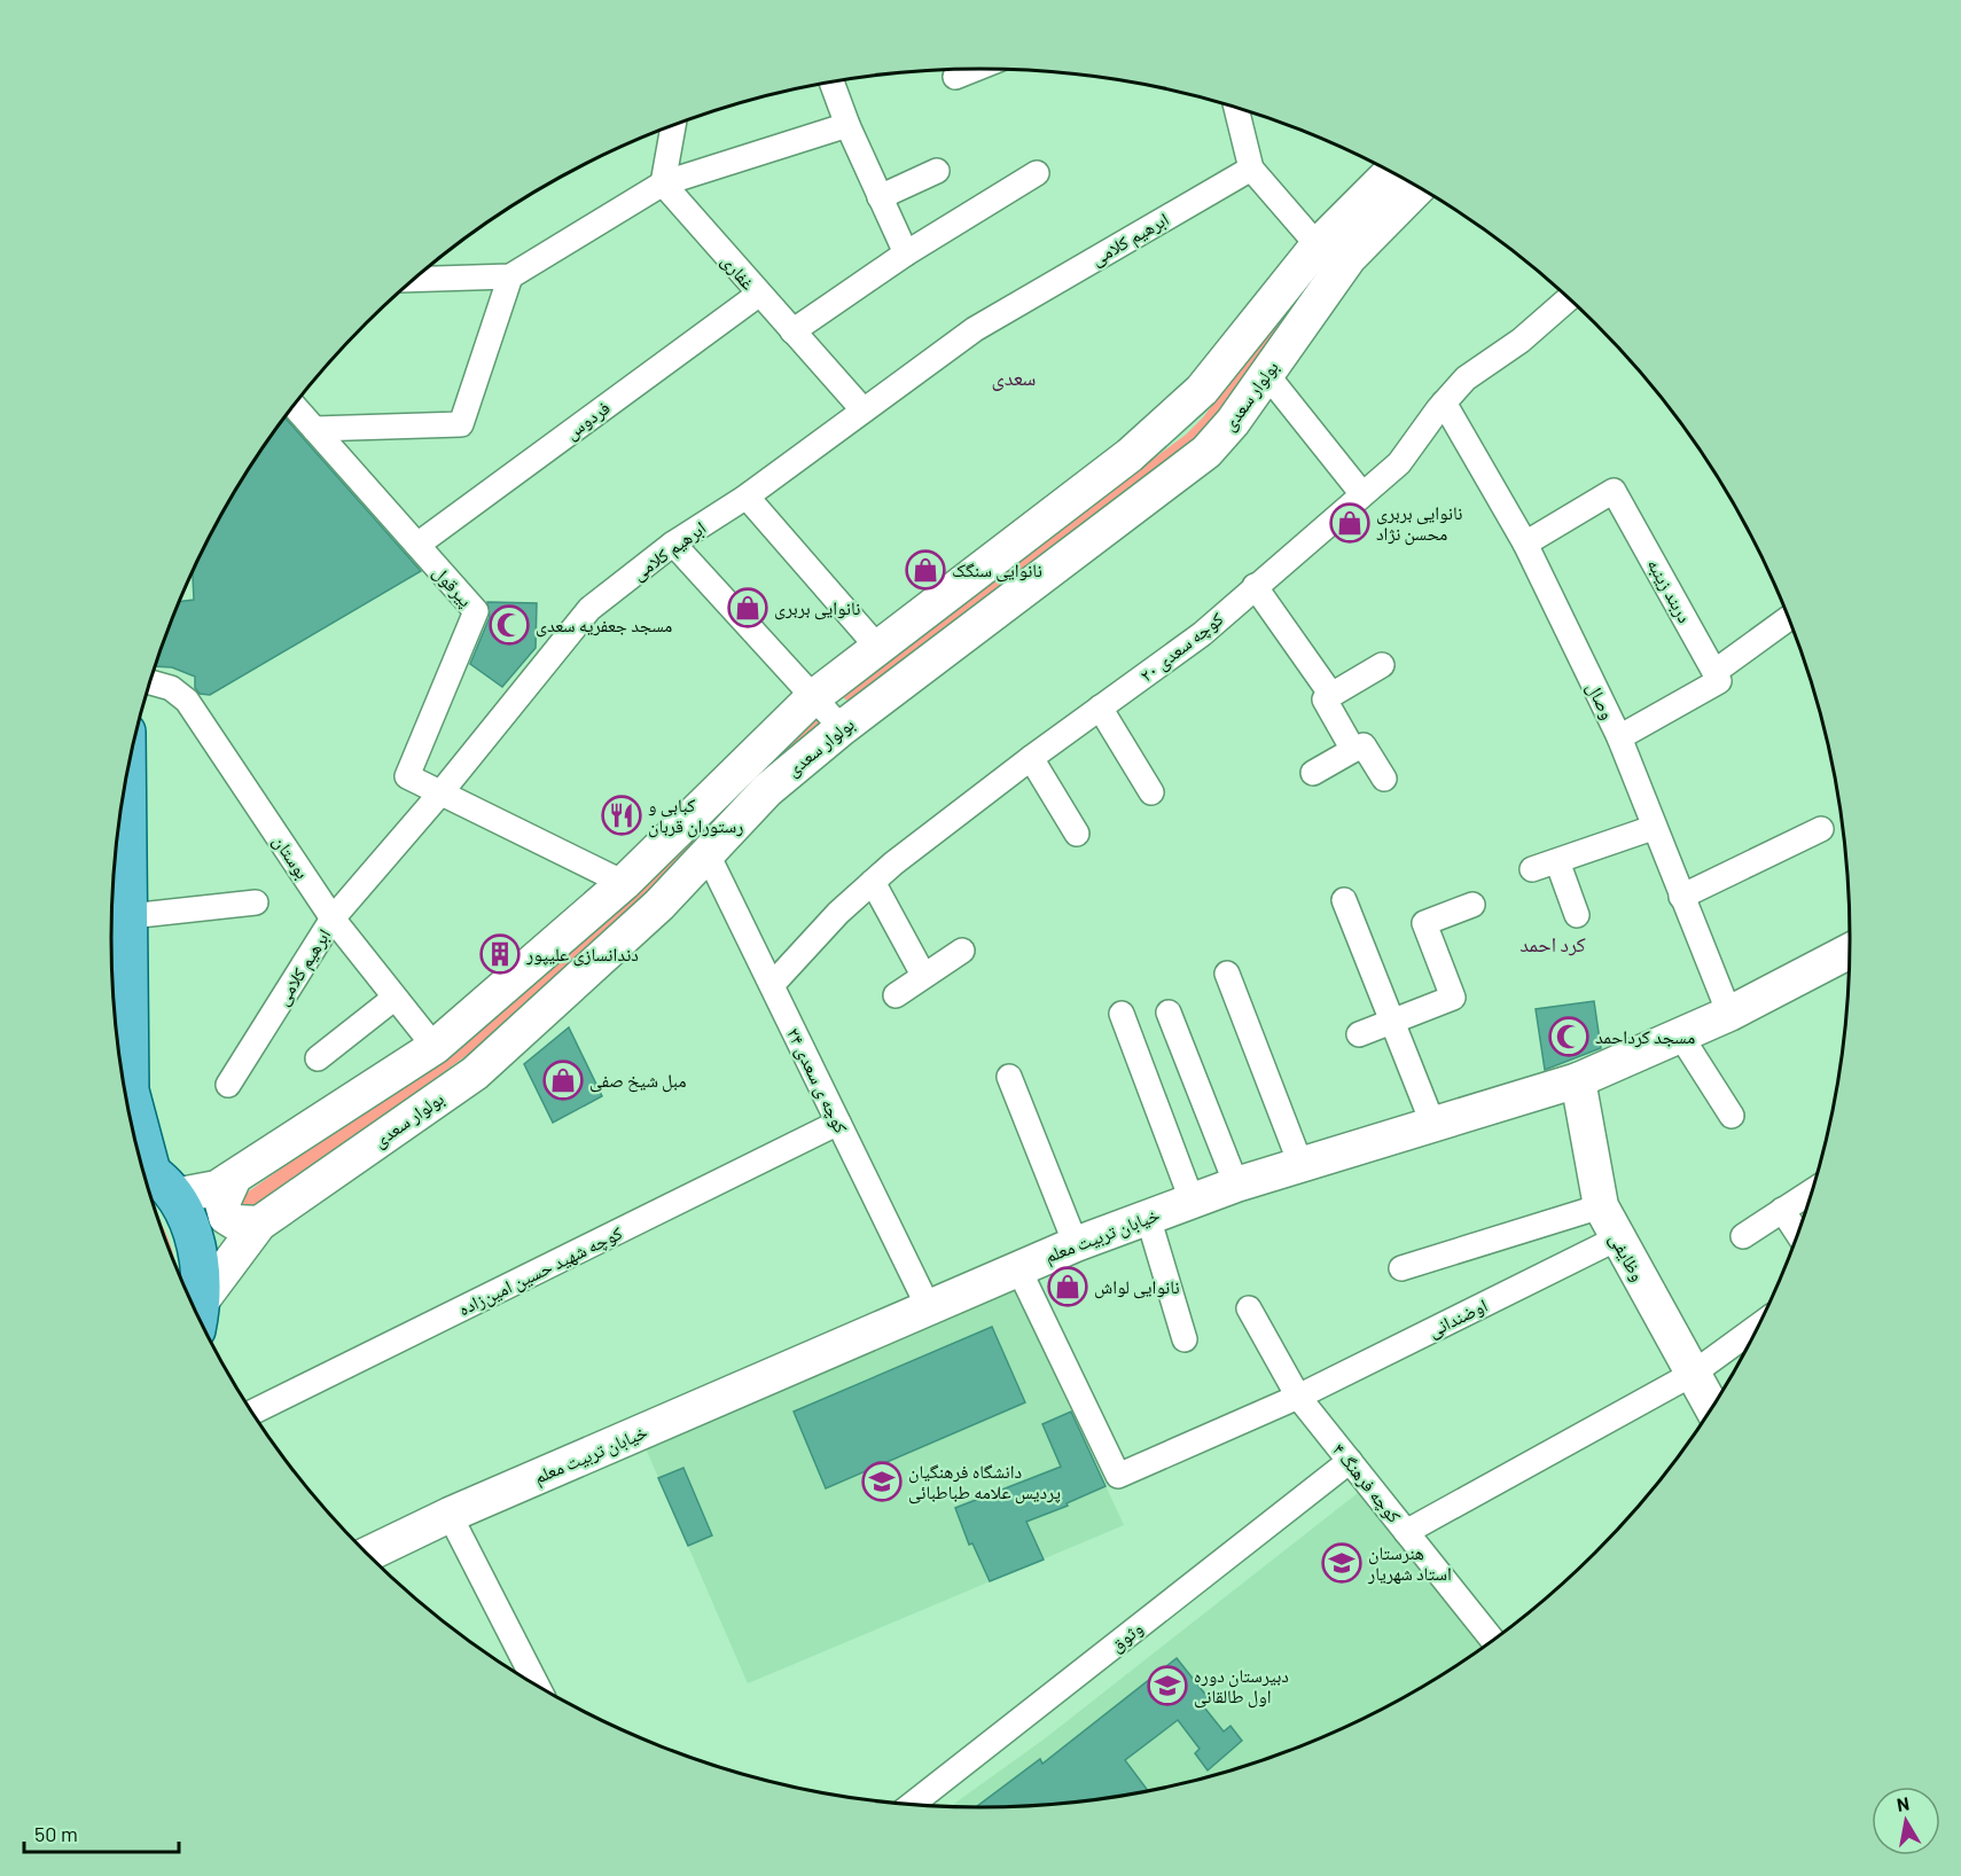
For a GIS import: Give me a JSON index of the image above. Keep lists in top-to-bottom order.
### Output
{
  "streets": {
    "main road": ["بولوار سعدی", "خیابان تربیت معلم", "وظایفی"],
    "street": [
      "ابرهیم کلامی",
      "غفاری",
      "فردوس",
      "پیرقول",
      "دربند زینبه",
      "کوچه سعدی ۲۰",
      "وصال",
      "بوستان",
      "کوچه ی سعدی ۲۴",
      "کوچه شهید حسین امین‌زاده",
      "اوضندانی",
      "کوچه فرهنگ ۴",
      "وثوق"
    ]
  },
  "crossings": [
    ["ابرهیم کلامی", "غفاری"],
    ["ابرهیم کلامی", "پیرقول"],
    ["ابرهیم کلامی", "بوستان"],
    ["غفاری", "فردوس"],
    ["بولوار سعدی", "بوستان"],
    ["بولوار سعدی", "کوچه ی سعدی ۲۴"],
    ["فردوس", "پیرقول"],
    ["دربند زینبه", "وصال"],
    ["کوچه سعدی ۲۰", "وصال"],
    ["کوچه سعدی ۲۰", "کوچه ی سعدی ۲۴"],
    ["وصال", "خیابان تربیت معلم"],
    ["کوچه ی سعدی ۲۴", "خیابان تربیت معلم"],
    ["کوچه ی سعدی ۲۴", "کوچه شهید حسین امین‌زاده"],
    ["خیابان تربیت معلم", "وظایفی"],
    ["خیابان تربیت معلم", "اوضندانی"],
    ["وظایفی", "اوضندانی"],
    ["اوضندانی", "کوچه فرهنگ ۴"],
    ["کوچه فرهنگ ۴", "وثوق"]
  ],
  "districts": ["سعدی", "کرد احمد"],
  "places": {
    "shop": [
      "نانوایی بربری محسن نژاد",
      "نانوایی سنگک",
      "نانوایی بربری",
      "مبل شیخ صفی",
      "نانوایی لواش"
    ],
    "mosque": ["مسجد جعفریه سعدی", "مسجد کرداحمد"],
    "restaurant": ["کبابی و رستوران قربان"],
    "building": ["دندانسازی علیپور"],
    "school or university": ["دانشگاه فرهنگیان پردیس علامه طباطبائی", "هنرستان استاد شهریار", "دبیرستان دوره اول طالقانی"]
  },
  "scale_bar": "50 m",
  "north": "top"
}
